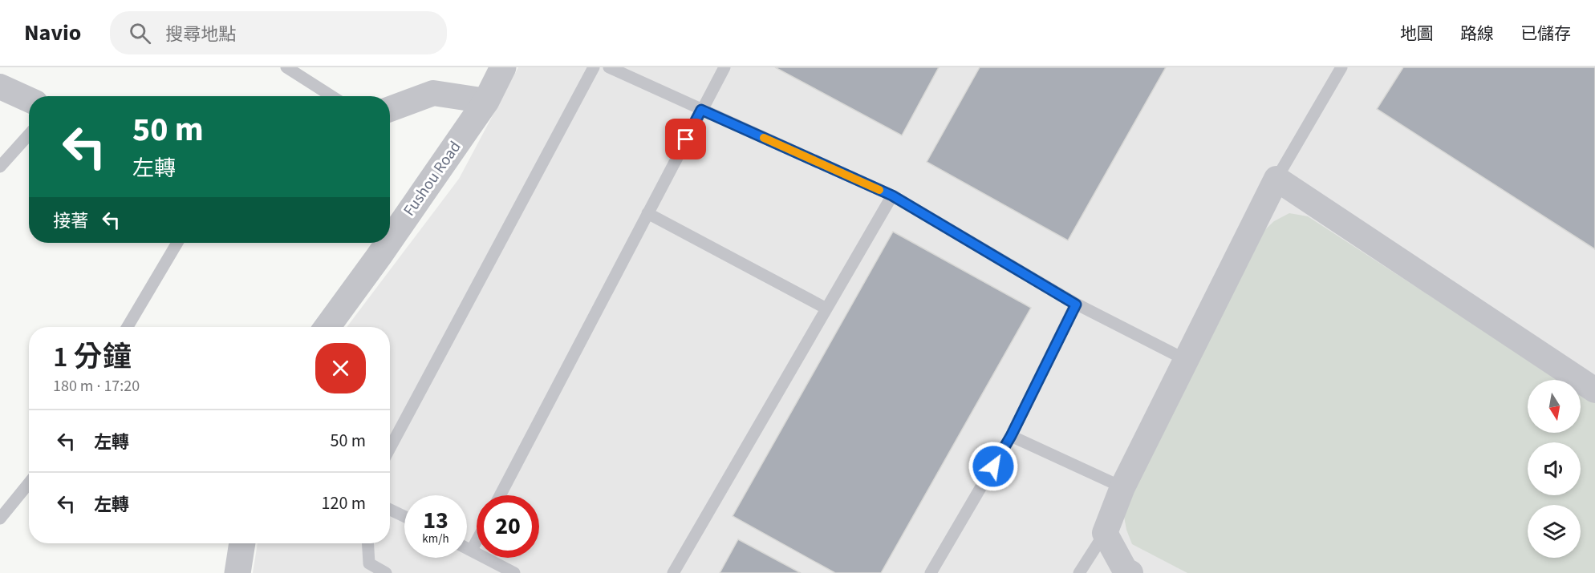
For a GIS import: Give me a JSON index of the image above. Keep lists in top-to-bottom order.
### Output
{
  "streets": {
    "street": ["Fushou Road"]
  },
  "north": "bottom",
  "page": {
    "header": "Navio",
    "search": "搜尋地點",
    "nav": ["地圖", "路線", "已儲存"],
    "turn": ["50 m", "左轉"],
    "then": "接著",
    "heading": ["1 分鐘", "180 m · 17:20"],
    "list": [
      {
        "name": "左轉",
        "value": "50 m"
      },
      {
        "name": "左轉",
        "value": "120 m"
      }
    ],
    "speed": "13 km/h",
    "limit": "20"
  }
}
